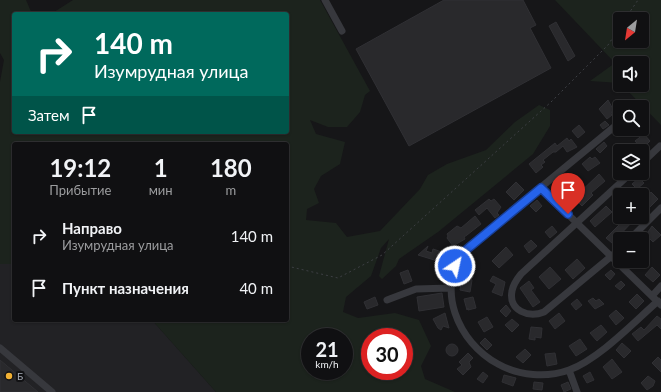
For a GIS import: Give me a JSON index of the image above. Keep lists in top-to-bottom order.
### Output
{
  "places": ["Б"],
  "north": "bottom left",
  "page": {
    "map_buttons": ["+", "−"],
    "turn": ["140 m", "Изумрудная улица"],
    "then": "Затем",
    "eta": [
      "19:12",
      "Прибытие",
      "1",
      "мин",
      "180",
      "m"
    ],
    "list": [
      {
        "name": "Направо",
        "note": "Изумрудная улица",
        "value": "140 m"
      },
      {
        "name": "Пункт назначения",
        "value": "40 m"
      }
    ],
    "speed": "21 km/h",
    "limit": "30"
  }
}
